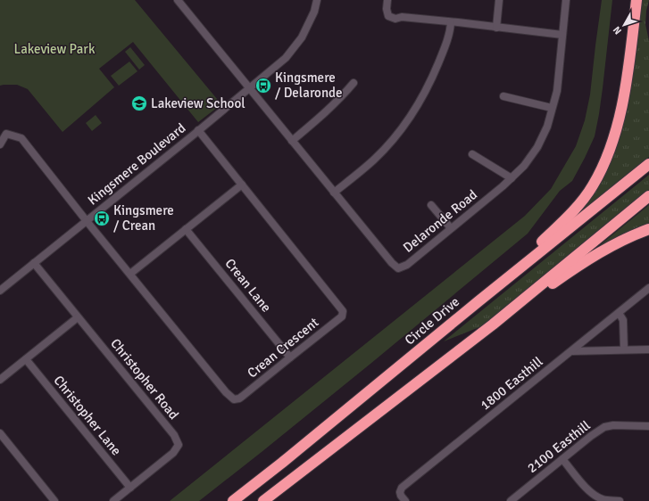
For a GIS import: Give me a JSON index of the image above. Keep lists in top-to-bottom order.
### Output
{
  "streets": {
    "highway": ["Circle Drive"],
    "street": [
      "Kingsmere Boulevard",
      "Delaronde Road",
      "Crean Lane",
      "Crean Crescent",
      "Christopher Road",
      "1800 Easthill",
      "Christopher Lane",
      "2100 Easthill"
    ]
  },
  "crossings": [
    ["Kingsmere Boulevard", "Delaronde Road"],
    ["Kingsmere Boulevard", "Crean Crescent"],
    ["Kingsmere Boulevard", "Christopher Road"],
    ["Crean Lane", "Crean Crescent"],
    ["Christopher Road", "Christopher Lane"]
  ],
  "parks": ["Lakeview Park"],
  "places": {
    "bus stop": ["Kingsmere / Delaronde", "Kingsmere / Crean"],
    "school or university": ["Lakeview School"]
  },
  "north": "bottom left"
}
